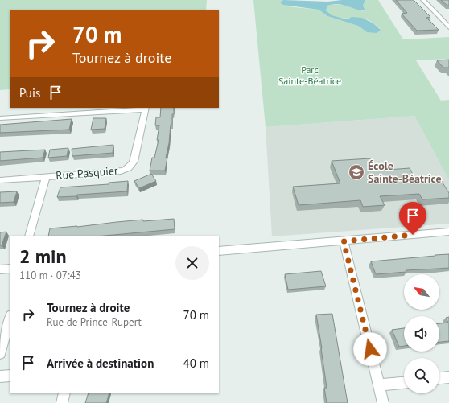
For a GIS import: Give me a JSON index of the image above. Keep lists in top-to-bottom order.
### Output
{
  "streets": {
    "street": ["Rue Pasquier"]
  },
  "parks": ["Parc Sainte-Béatrice"],
  "places": {
    "school or university": ["École Sainte-Béatrice"]
  },
  "north": "top left",
  "page": {
    "turn": ["70 m", "Tournez à droite"],
    "then": "Puis",
    "heading": ["2 min", "110 m · 07:43"],
    "list": [
      {
        "name": "Tournez à droite",
        "note": "Rue de Prince-Rupert",
        "value": "70 m"
      },
      {
        "name": "Arrivée à destination",
        "value": "40 m"
      }
    ]
  }
}
